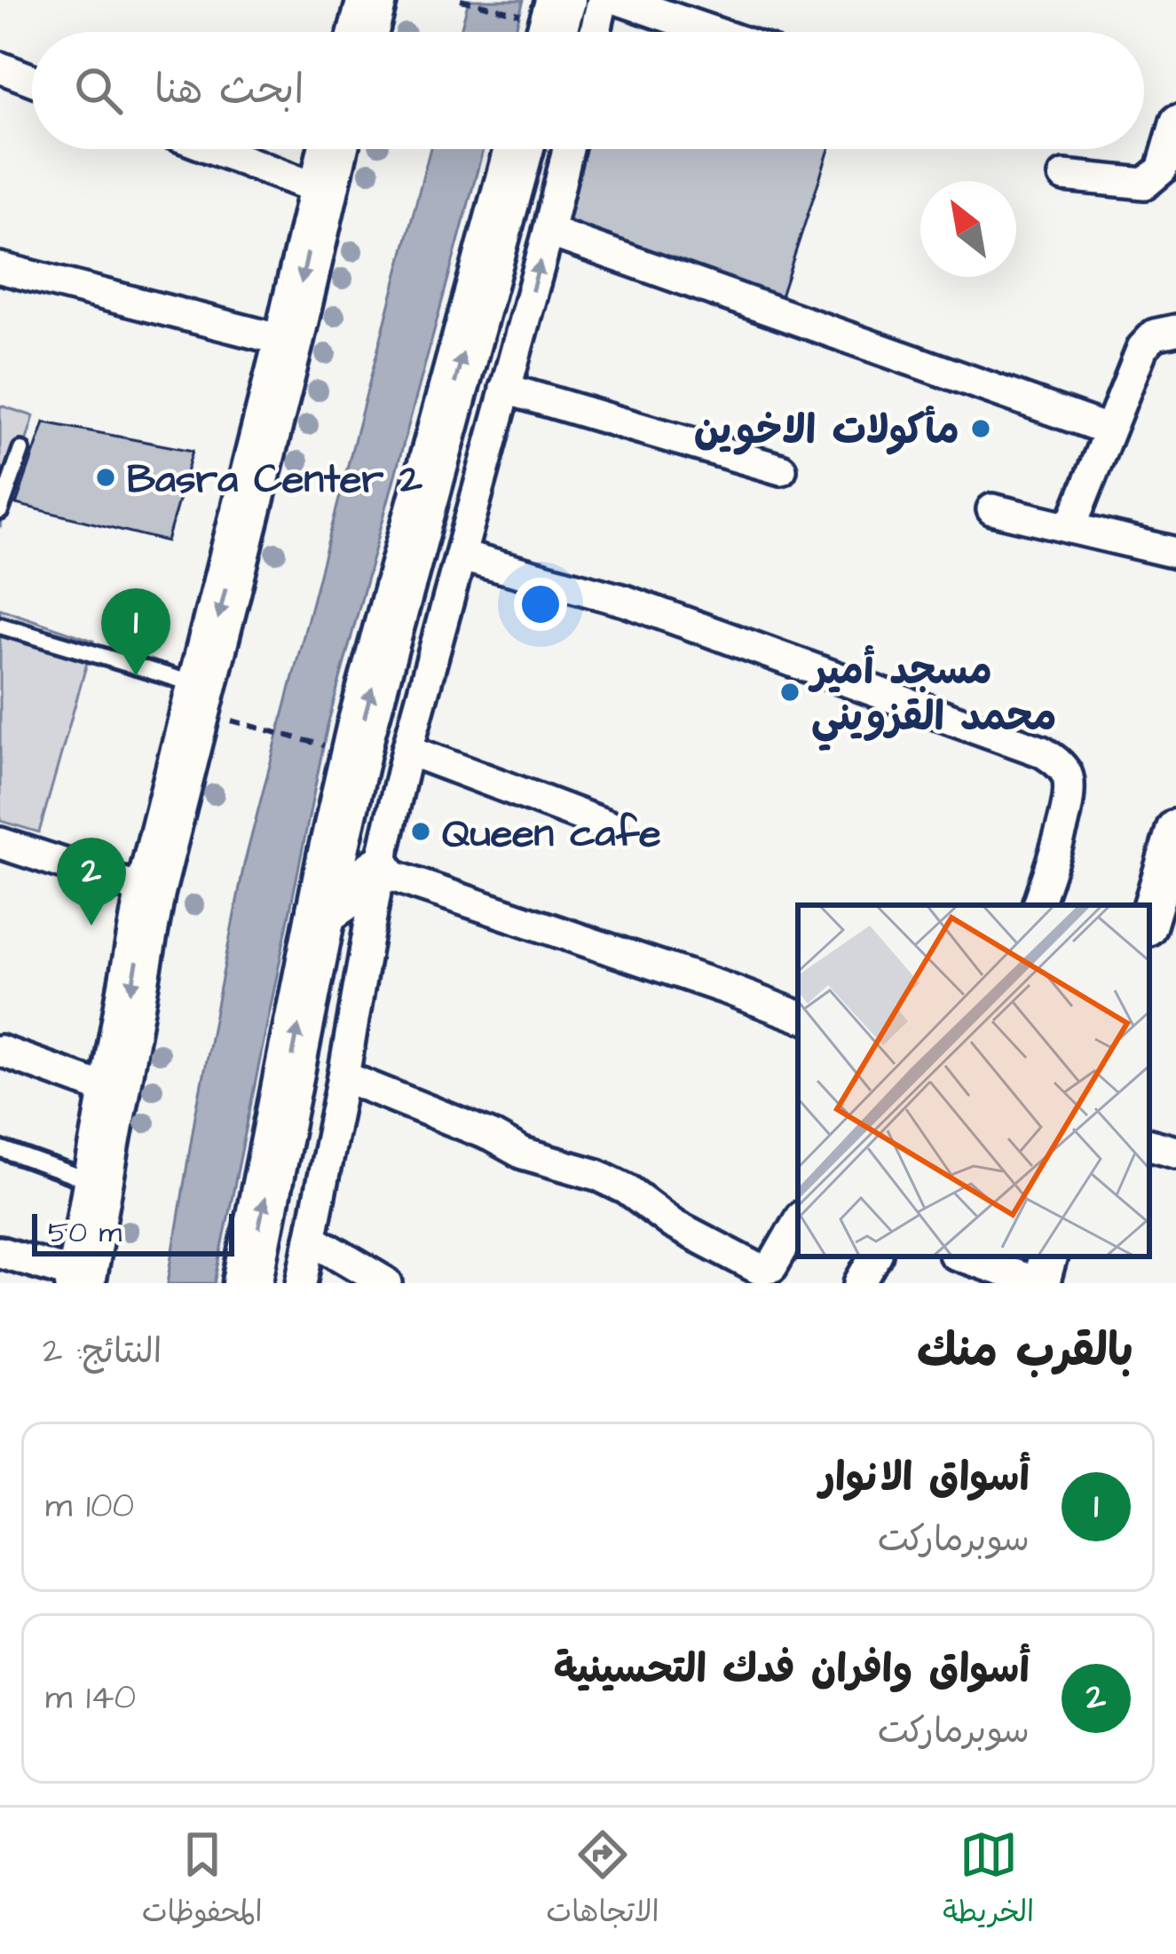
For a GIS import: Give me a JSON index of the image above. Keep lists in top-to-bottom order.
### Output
{
  "places": [
    "مأكولات الاخوين",
    "Basra Center 2",
    "مسجد أمير محمد القزويني",
    "Queen cafe"
  ],
  "scale_bar": "50 m",
  "north": "top left",
  "page": {
    "search": "ابحث هنا",
    "pins": ["1", "2"],
    "scale": "50 m",
    "heading": ["بالقرب منك", "النتائج: 2"],
    "list": [
      {
        "mark": "1",
        "name": "أسواق الانوار",
        "note": "سوبرماركت",
        "value": "100 m"
      },
      {
        "mark": "2",
        "name": "أسواق وافران فدك التحسينية",
        "note": "سوبرماركت",
        "value": "140 m"
      }
    ],
    "nav": ["الخريطة", "الاتجاهات", "المحفوظات"]
  }
}
